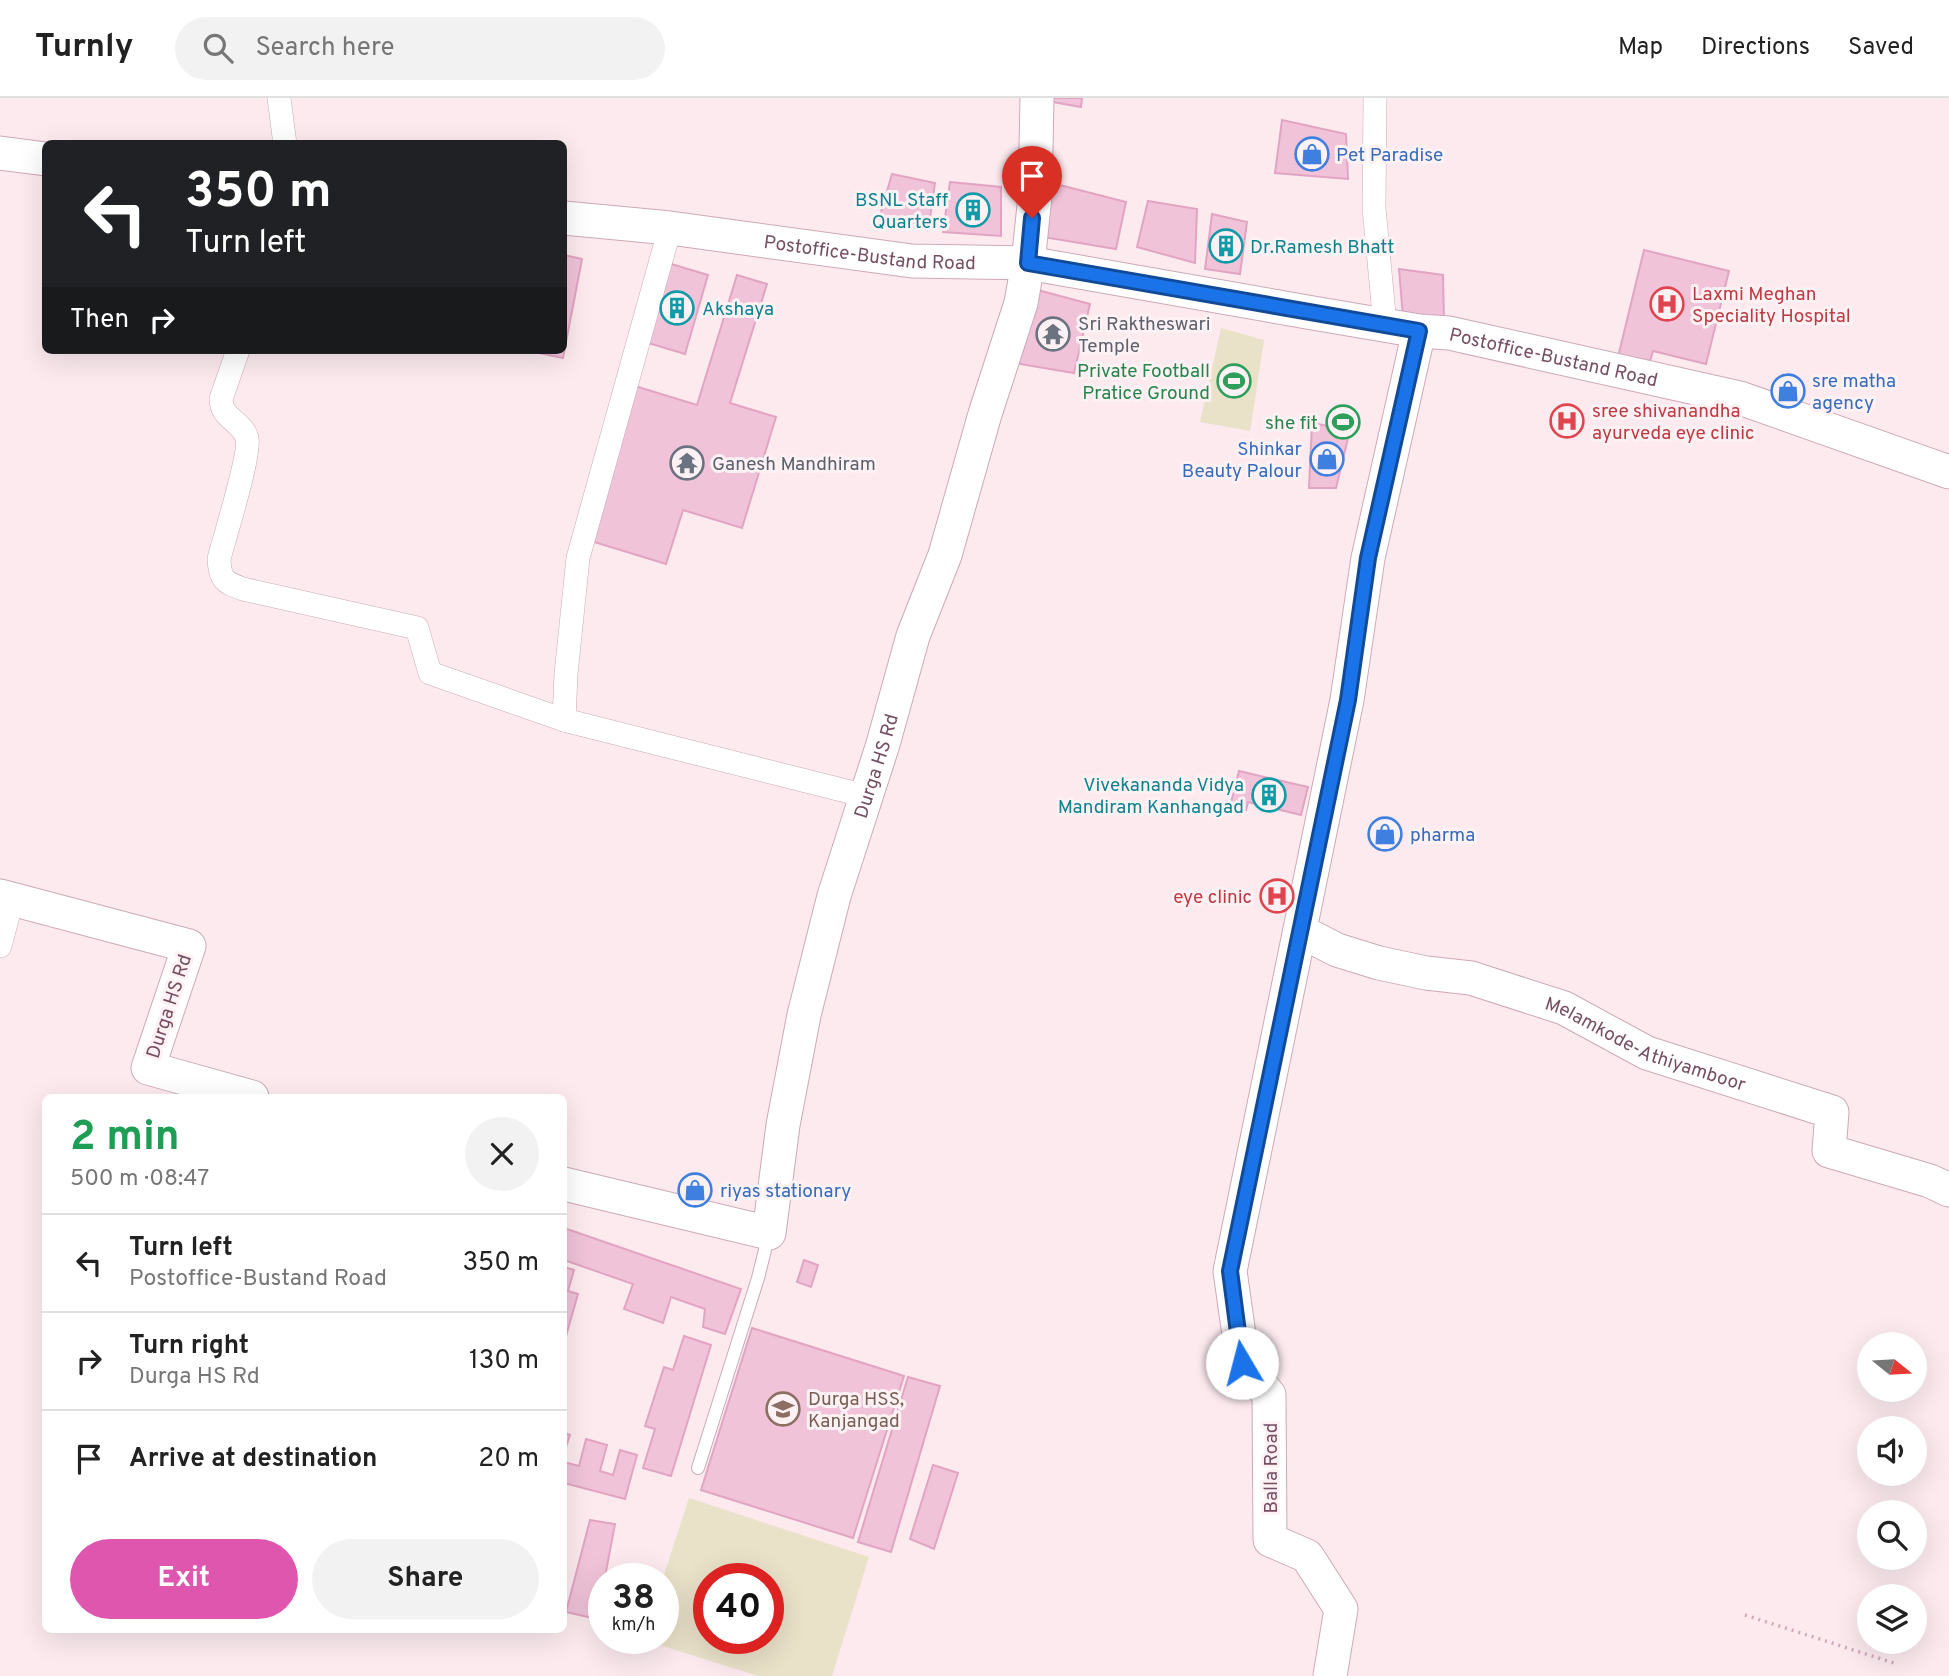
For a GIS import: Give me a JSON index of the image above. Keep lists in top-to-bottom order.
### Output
{
  "streets": {
    "street": [
      "Postoffice-Bustand Road",
      "Durga HS Rd",
      "Melamkode-Athiyamboor",
      "Balla Road"
    ]
  },
  "crossings": [
    ["Postoffice-Bustand Road", "Durga HS Rd"],
    ["Postoffice-Bustand Road", "Balla Road"],
    ["Melamkode-Athiyamboor", "Balla Road"]
  ],
  "places": {
    "shop": [
      "Pet Paradise",
      "sre matha agency",
      "Shinkar Beauty Palour",
      "pharma",
      "riyas stationary"
    ],
    "building": [
      "BSNL Staff Quarters",
      "Dr.Ramesh Bhatt",
      "Akshaya",
      "Vivekananda Vidya Mandiram Kanhangad"
    ],
    "hospital": ["Laxmi Meghan Speciality Hospital", "sree shivanandha ayurveda eye clinic", "eye clinic"],
    "temple": ["Sri Raktheswari Temple", "Ganesh Mandhiram"],
    "sports": ["Private Football Pratice Ground", "she fit"],
    "school or university": ["Durga HSS, Kanjangad"]
  },
  "north": "right",
  "page": {
    "header": "Turnly",
    "search": "Search here",
    "nav": ["Map", "Directions", "Saved"],
    "turn": ["350 m", "Turn left"],
    "then": "Then",
    "heading": ["2 min", "500 m · 08:47"],
    "list": [
      {
        "name": "Turn left",
        "note": "Postoffice-Bustand Road",
        "value": "350 m"
      },
      {
        "name": "Turn right",
        "note": "Durga HS Rd",
        "value": "130 m"
      },
      {
        "name": "Arrive at destination",
        "value": "20 m"
      }
    ],
    "buttons": ["Exit", "Share"],
    "speed": "38 km/h",
    "limit": "40"
  }
}
